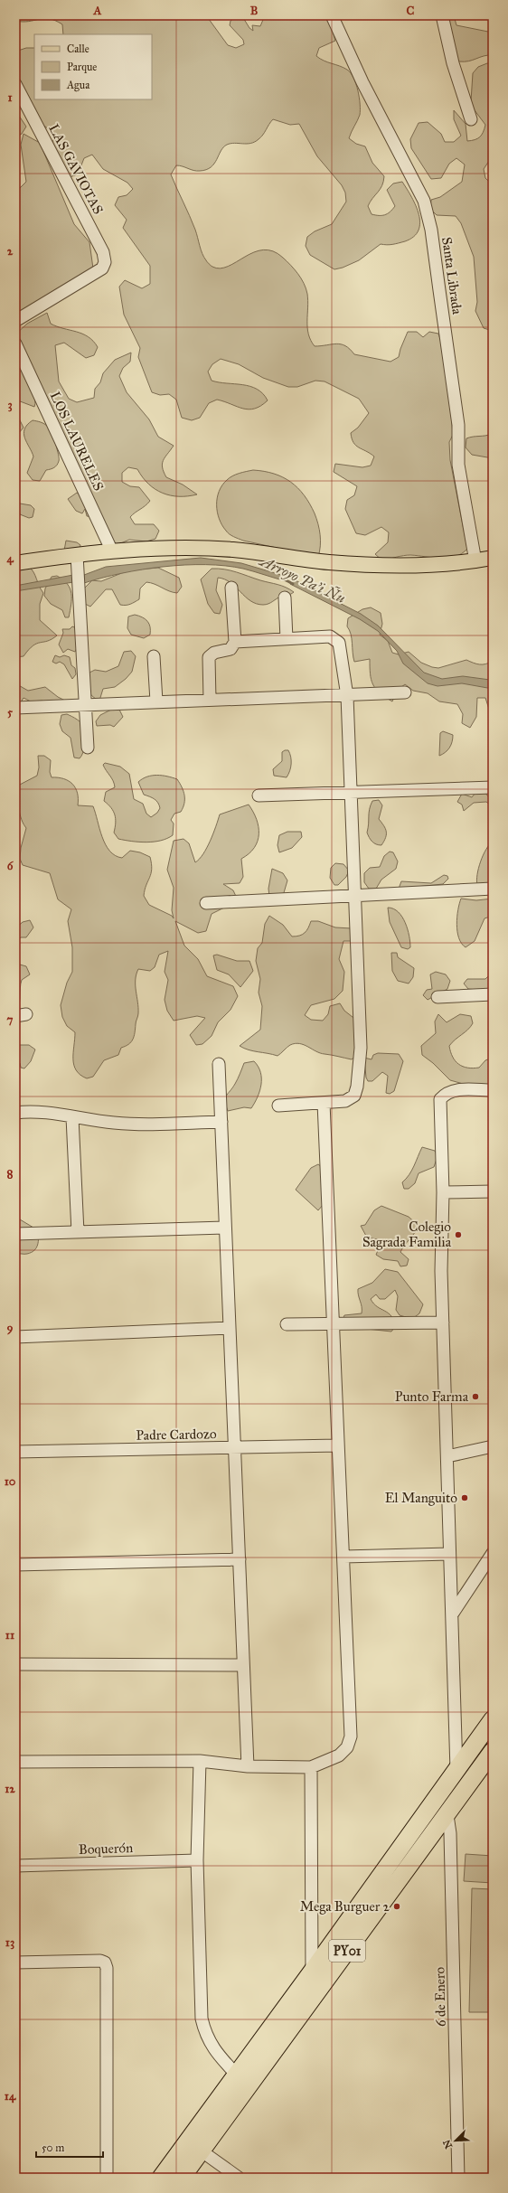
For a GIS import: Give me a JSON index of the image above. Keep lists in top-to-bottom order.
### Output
{
  "streets": {
    "highway": ["PY01"],
    "street": [
      "LAS GAVIOTAS",
      "Santa Librada",
      "LOS LAURELES",
      "Padre Cardozo",
      "Boquerón",
      "6 de Enero"
    ]
  },
  "crossings": [
    ["PY01", "6 de Enero"]
  ],
  "water": ["Arroyo Pa'i Ñu"],
  "places": [
    "Colegio Sagrada Familia",
    "Punto Farma",
    "El Manguito",
    "Mega Burguer 2"
  ],
  "legend": ["Calle", "Parque", "Agua"],
  "scale_bar": "50 m",
  "north": "bottom left",
  "grid": {
    "columns": ["A", "B", "C"],
    "rows": [
      "1",
      "2",
      "3",
      "4",
      "5",
      "6",
      "7",
      "8",
      "9",
      "10",
      "11",
      "12",
      "13",
      "14"
    ]
  }
}
